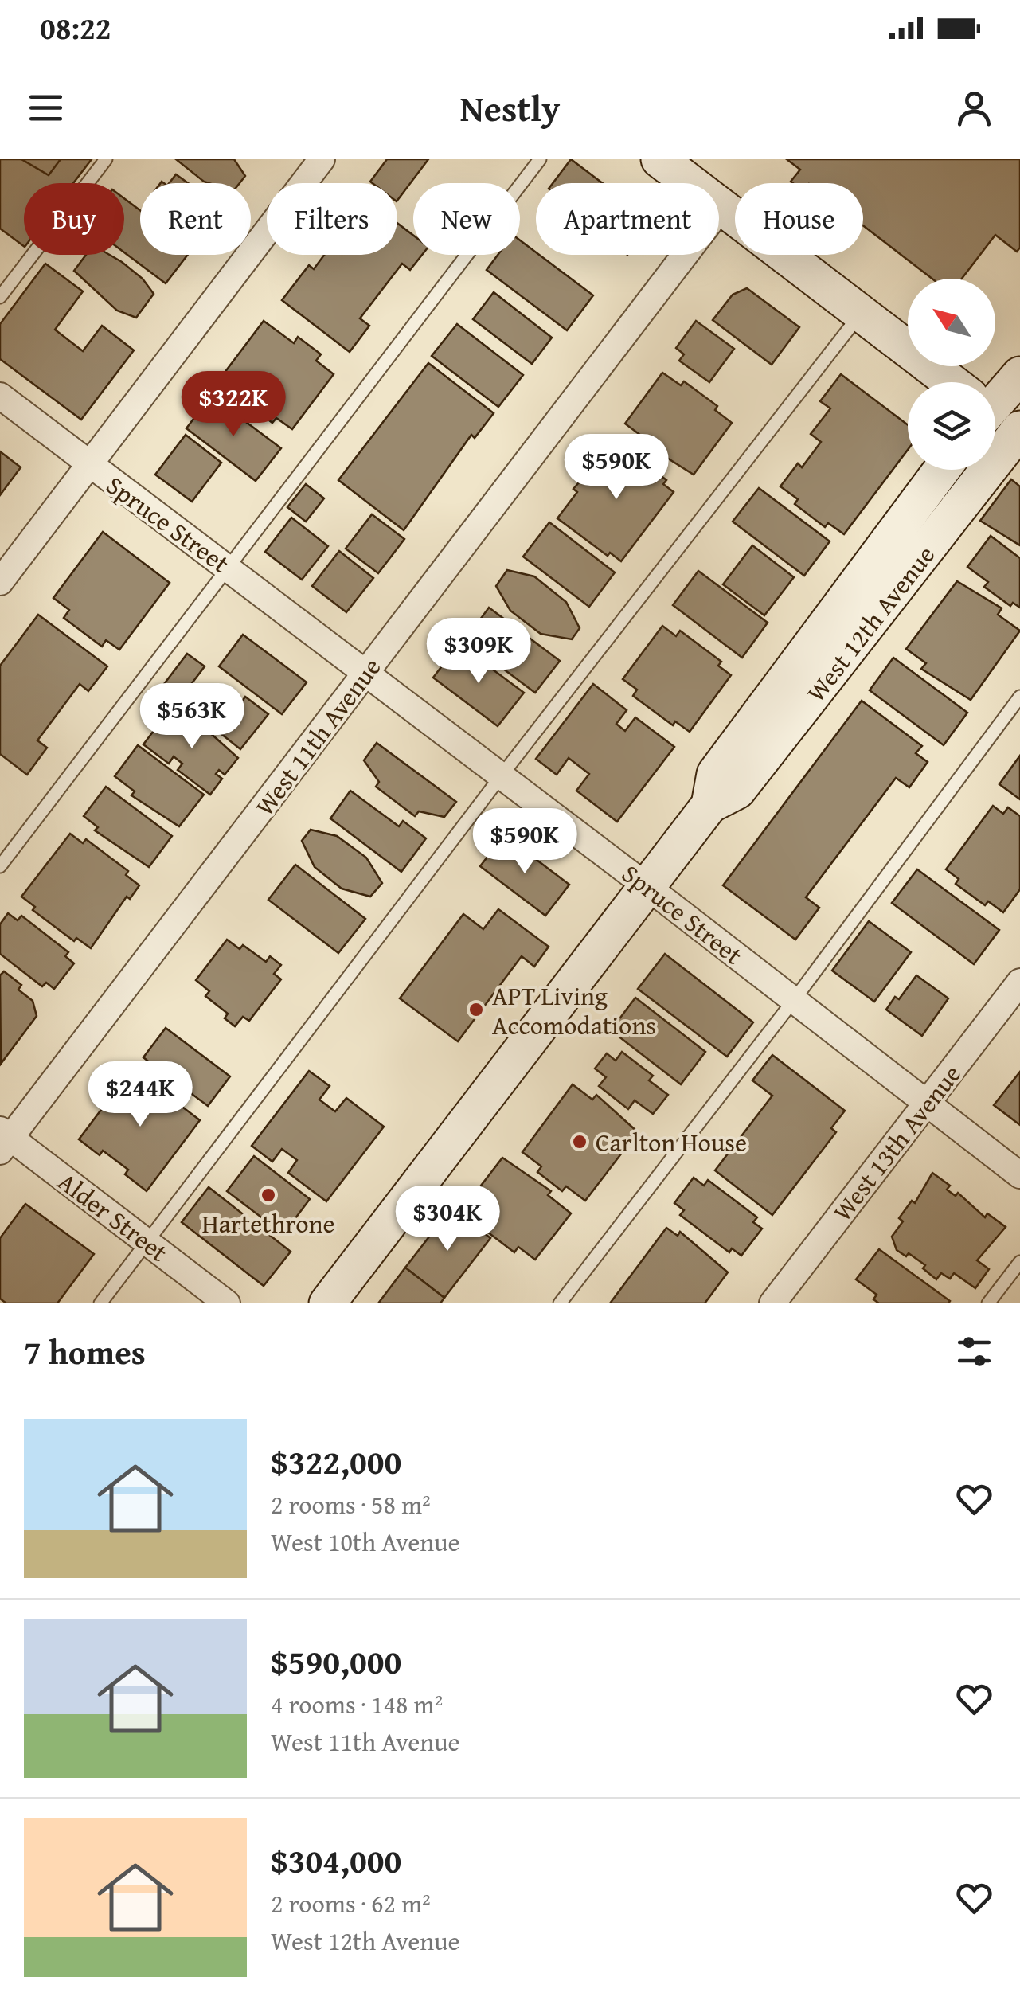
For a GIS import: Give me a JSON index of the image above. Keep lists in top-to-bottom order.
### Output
{
  "streets": {
    "street": [
      "Spruce Street",
      "West 12th Avenue",
      "West 11th Avenue",
      "West 13th Avenue",
      "Alder Street"
    ]
  },
  "crossings": [
    ["Spruce Street", "West 12th Avenue"],
    ["Spruce Street", "West 11th Avenue"],
    ["Spruce Street", "West 13th Avenue"],
    ["West 11th Avenue", "Alder Street"]
  ],
  "places": ["APT Living Accomodations", "Carlton House", "Hartethrone"],
  "north": "top left",
  "page": {
    "status": "08:22",
    "header": "Nestly",
    "chip": [
      "Buy",
      "Rent",
      "Filters",
      "New",
      "Apartment",
      "House"
    ],
    "price": [
      "$322K",
      "$590K",
      "$309K",
      "$563K",
      "$590K",
      "$244K",
      "$304K"
    ],
    "heading": "7 homes",
    "list": [
      {
        "name": "$322,000",
        "note": "2 rooms · 58 m² · West 10th Avenue"
      },
      {
        "name": "$590,000",
        "note": "4 rooms · 148 m² · West 11th Avenue"
      },
      {
        "name": "$304,000",
        "note": "2 rooms · 62 m² · West 12th Avenue"
      }
    ]
  }
}
